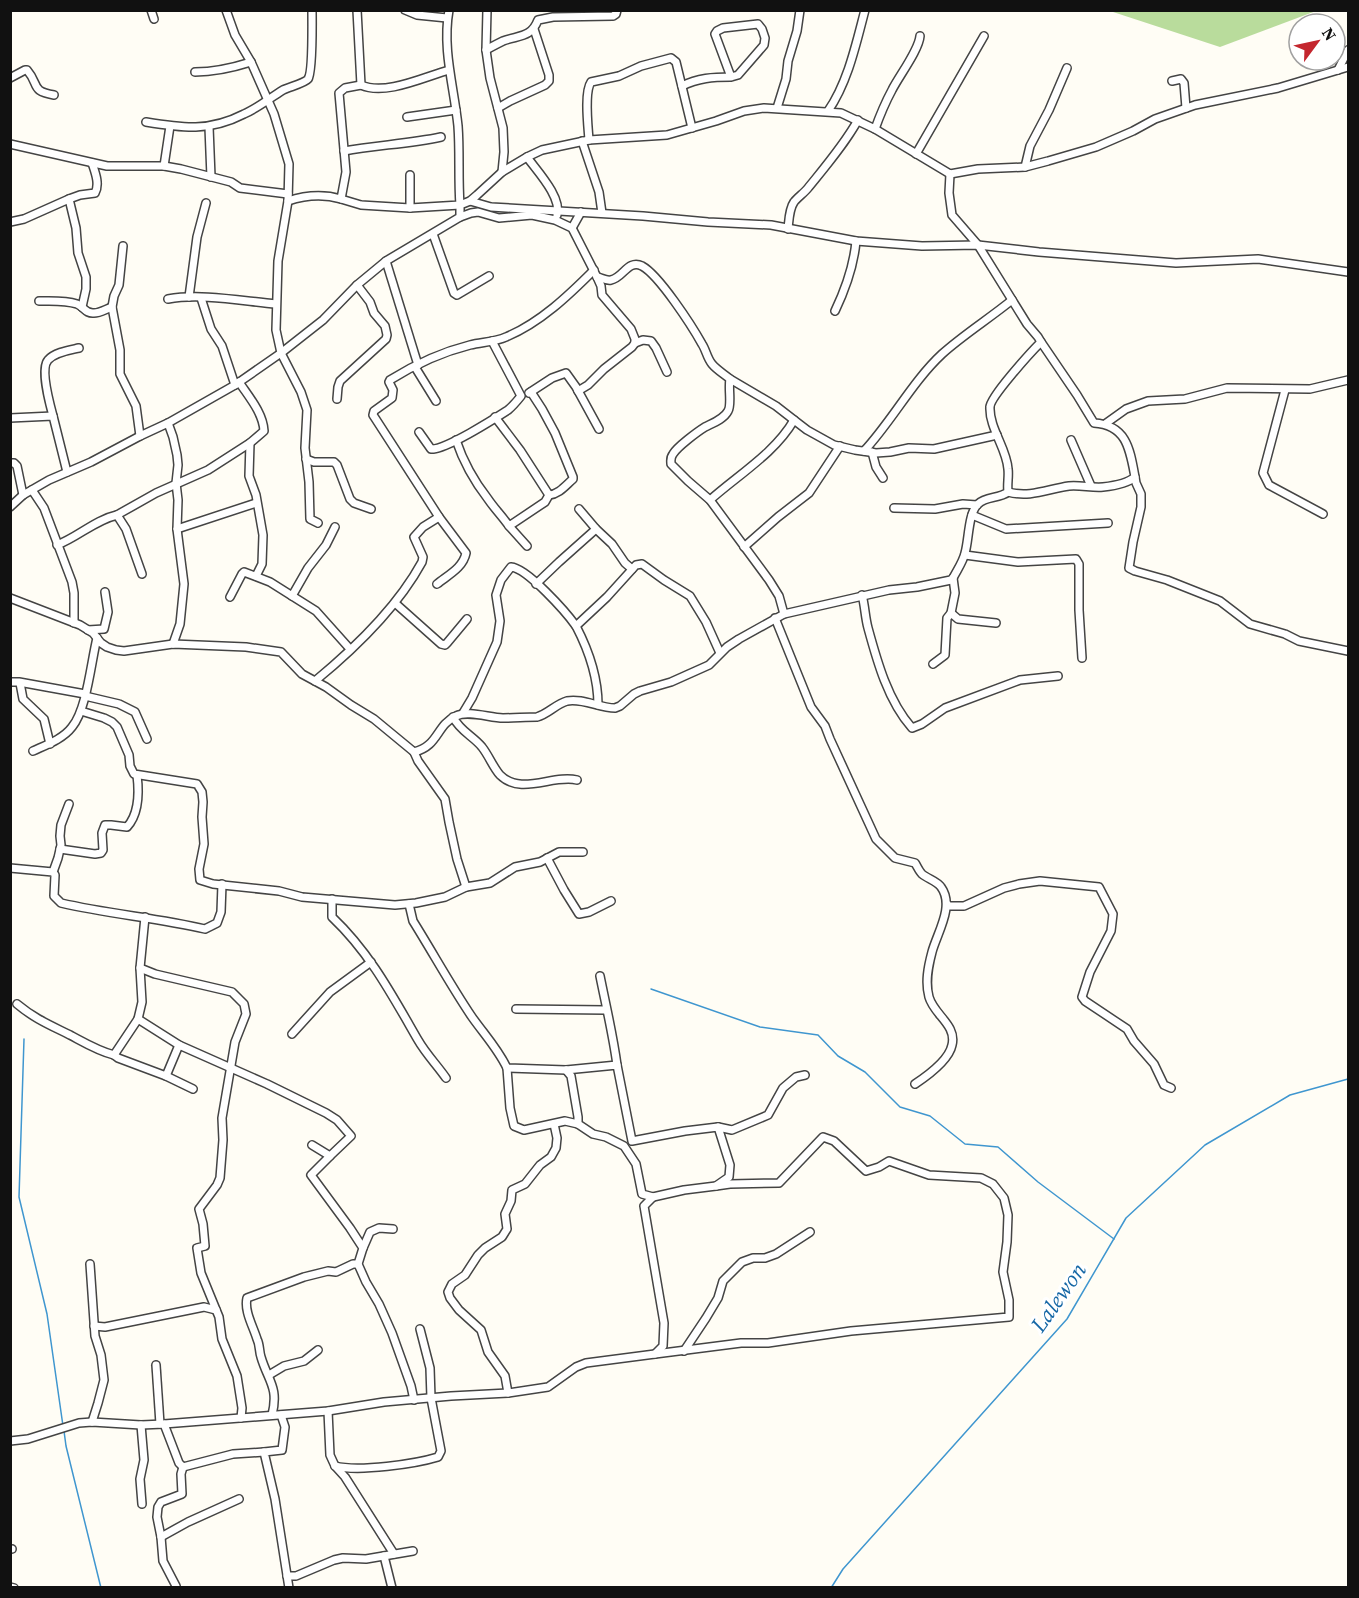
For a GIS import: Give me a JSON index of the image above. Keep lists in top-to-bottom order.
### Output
{
  "water": ["Lalewon"],
  "north": "top right"
}
